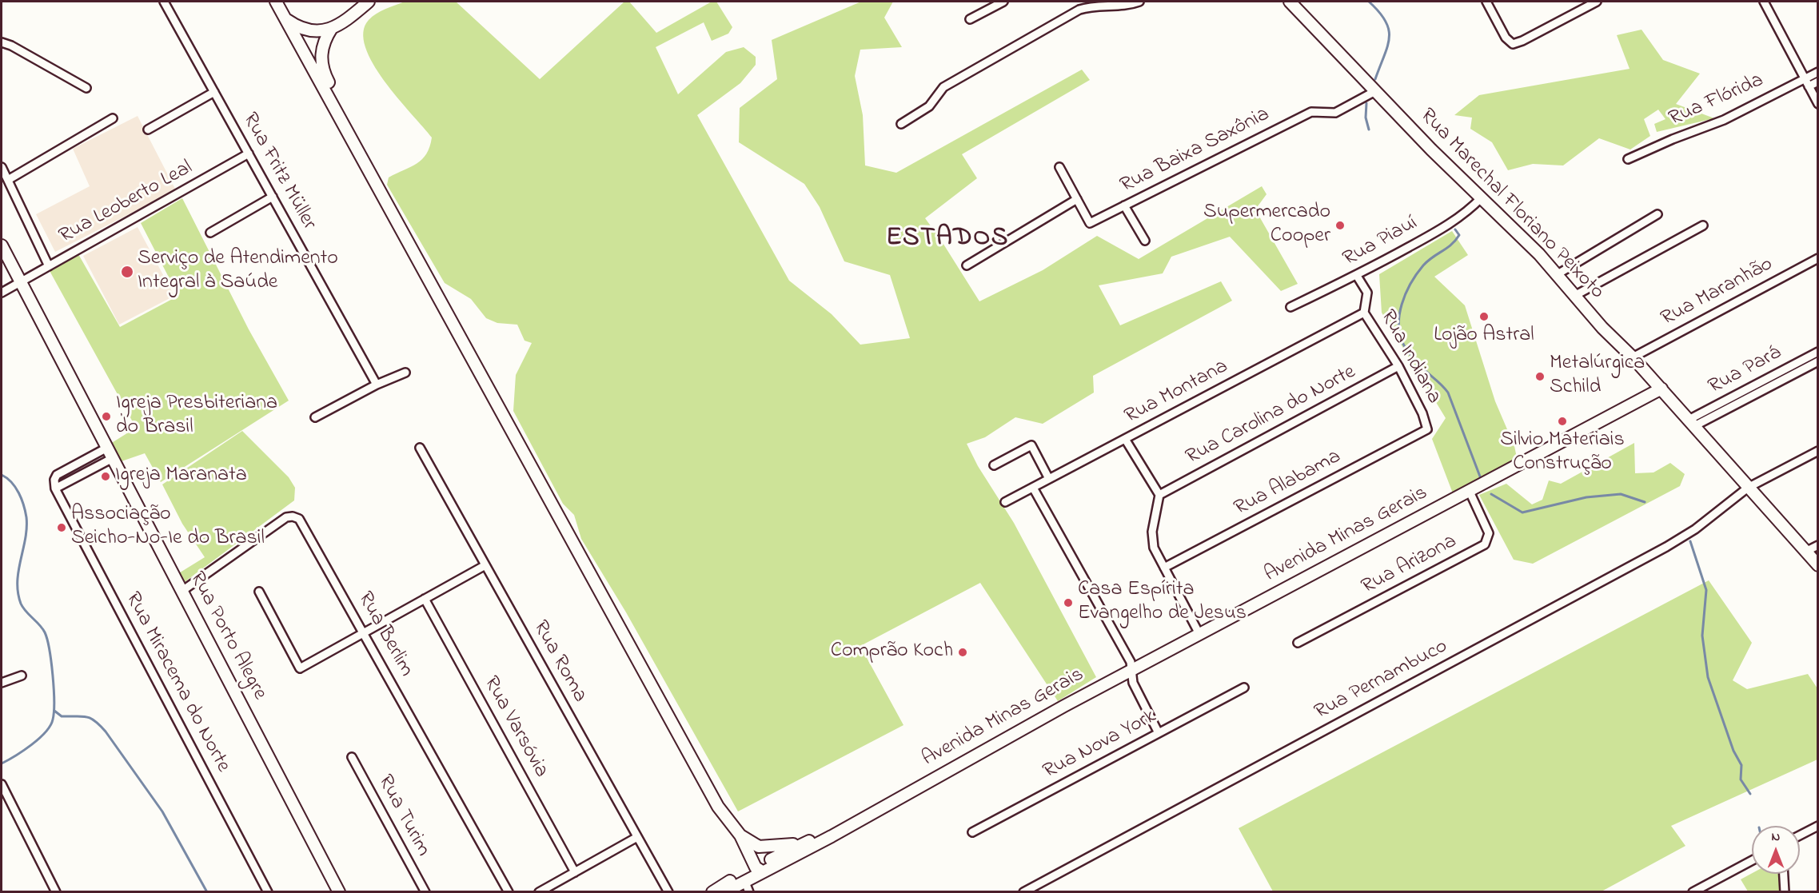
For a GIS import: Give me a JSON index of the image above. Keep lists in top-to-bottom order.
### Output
{
  "streets": {
    "street": [
      "Rua Flórida",
      "Rua Baixa Saxônia",
      "Rua Fritz Müller",
      "Rua Leoberto Leal",
      "Rua Marechal Floriano Peixoto",
      "Rua Piauí",
      "Rua Maranhão",
      "Rua Indiana",
      "Rua Pará",
      "Rua Montana",
      "Rua Carolina do Norte",
      "Rua Alabama",
      "Avenida Minas Gerais",
      "Rua Arizona",
      "Rua Berlim",
      "Rua Porto Alegre",
      "Rua Roma",
      "Rua Pernambuco",
      "Rua Miracema do Norte",
      "Rua Varsóvia",
      "Rua Nova York",
      "Rua Turim"
    ]
  },
  "crossings": [
    ["Rua Baixa Saxônia", "Rua Marechal Floriano Peixoto"],
    ["Rua Fritz Müller", "Rua Leoberto Leal"],
    ["Rua Leoberto Leal", "Rua Porto Alegre"],
    ["Rua Marechal Floriano Peixoto", "Rua Piauí"],
    ["Rua Marechal Floriano Peixoto", "Rua Maranhão"],
    ["Rua Marechal Floriano Peixoto", "Rua Pará"],
    ["Rua Marechal Floriano Peixoto", "Avenida Minas Gerais"],
    ["Rua Marechal Floriano Peixoto", "Rua Pernambuco"],
    ["Rua Piauí", "Rua Indiana"],
    ["Rua Indiana", "Rua Montana"],
    ["Rua Indiana", "Rua Carolina do Norte"],
    ["Rua Indiana", "Rua Alabama"],
    ["Avenida Minas Gerais", "Rua Arizona"],
    ["Rua Berlim", "Rua Porto Alegre"]
  ],
  "districts": ["ESTADOS"],
  "places": [
    "Supermercado Cooper",
    "Serviço de Atendimento Integral à Saúde",
    "Lojão Astral",
    "Metalúrgica Schild",
    "Igreja Presbiteriana do Brasil",
    "Silvio Materiais Construção",
    "Igreja Maranata",
    "Associação Seicho-No-Ie do Brasil",
    "Casa Espírita Evangelho de Jesus",
    "Comprão Koch"
  ],
  "north": "top"
}
